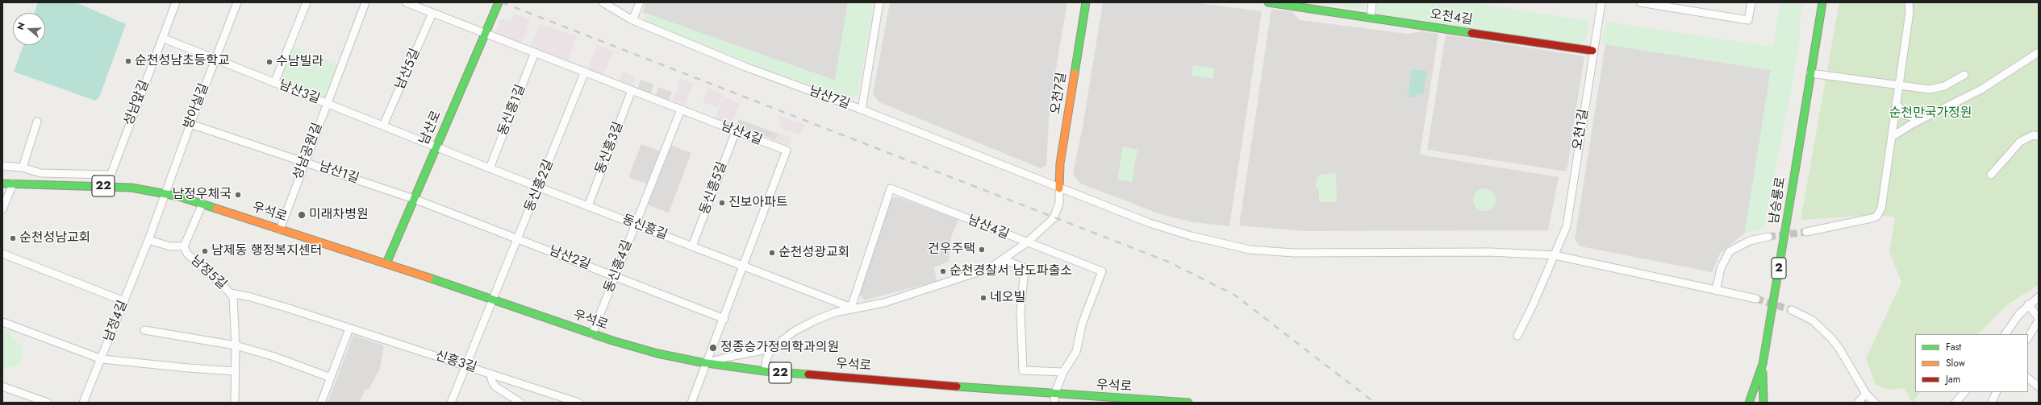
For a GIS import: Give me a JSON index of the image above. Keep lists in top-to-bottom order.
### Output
{
  "streets": {
    "main road": [
      "오천4길",
      "오천7길",
      "남산로",
      "22",
      "남승룡로",
      "우석로",
      "2"
    ],
    "street": [
      "남산5길",
      "남산3길",
      "남산7길",
      "성남앞길",
      "방아실길",
      "동신흥1길",
      "오천1길",
      "남산4길",
      "동신흥3길",
      "성남공원길",
      "남산1길",
      "동신흥2길",
      "동신흥5길",
      "동신흥길",
      "남산2길",
      "동신흥4길",
      "남정5길",
      "남정4길",
      "신흥3길"
    ]
  },
  "crossings": [
    ["오천4길", "오천1길"],
    ["남산5길", "남산3길"],
    ["남산5길", "남산4길"],
    ["남산3길", "성남앞길"],
    ["남산3길", "방아실길"],
    ["남산3길", "남산로"],
    ["남산3길", "성남공원길"],
    ["남산3길", "동신흥길"],
    ["오천7길", "남산7길"],
    ["남산7길", "오천1길"],
    ["성남앞길", "우석로"],
    ["방아실길", "남산1길"],
    ["방아실길", "우석로"],
    ["방아실길", "남정4길"],
    ["동신흥1길", "남산4길"],
    ["동신흥1길", "동신흥길"],
    ["남산로", "남산4길"],
    ["남산로", "남산1길"],
    ["남산로", "우석로"],
    ["남산로", "동신흥길"],
    ["남산로", "남산2길"],
    ["남산4길", "동신흥3길"],
    ["남산4길", "동신흥2길"],
    ["남산4길", "동신흥5길"],
    ["남산4길", "우석로"],
    ["남산4길", "동신흥길"],
    ["남산4길", "남산2길"],
    ["남산4길", "동신흥4길"],
    ["동신흥3길", "동신흥길"],
    ["성남공원길", "남산1길"],
    ["성남공원길", "우석로"],
    ["남산1길", "남산2길"],
    ["동신흥2길", "우석로"],
    ["동신흥2길", "동신흥길"],
    ["동신흥2길", "남산2길"],
    ["동신흥2길", "신흥3길"],
    ["동신흥5길", "동신흥길"],
    ["우석로", "동신흥4길"],
    ["우석로", "남정5길"],
    ["우석로", "남정4길"],
    ["동신흥길", "동신흥4길"],
    ["남산2길", "동신흥4길"]
  ],
  "parks": ["순천만국가정원"],
  "places": [
    "순천성남초등학교",
    "수남빌라",
    "남정우체국",
    "진보아파트",
    "미래차병원",
    "순천성남교회",
    "건우주택",
    "남제동 행정복지센터",
    "순천성광교회",
    "순천경찰서 남도파출소",
    "네오빌",
    "정종승가정의학과의원"
  ],
  "legend": ["Fast", "Slow", "Jam"],
  "north": "left"
}
